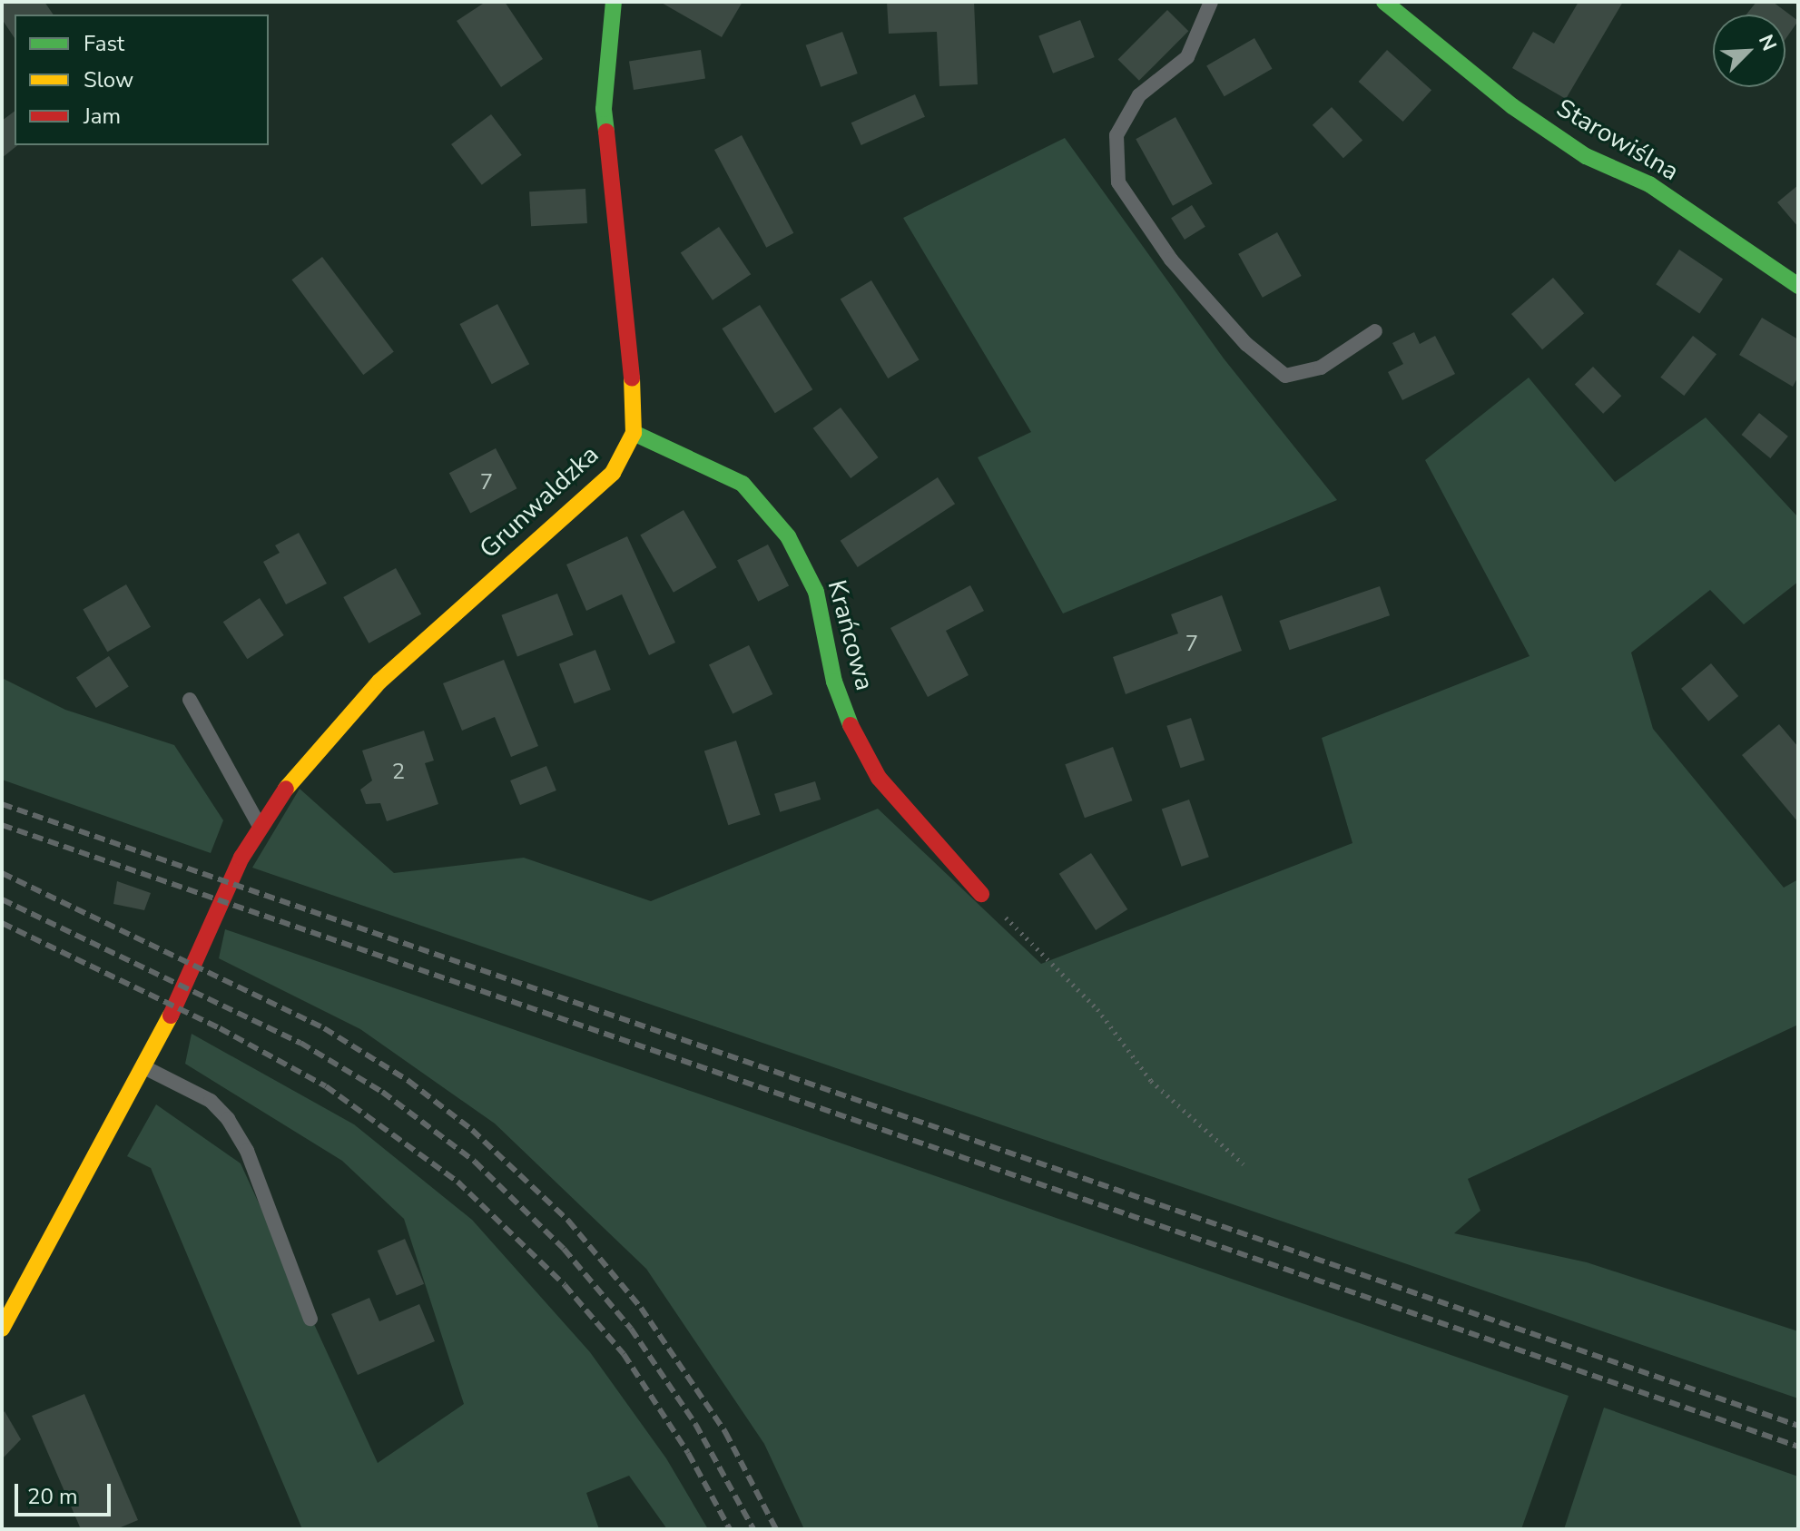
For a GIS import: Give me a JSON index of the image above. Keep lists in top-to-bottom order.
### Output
{
  "streets": {
    "street": ["Starowiślna", "Grunwaldzka", "Krańcowa"]
  },
  "crossings": [
    ["Grunwaldzka", "Krańcowa"]
  ],
  "house_numbers": ["7", "7", "2"],
  "legend": ["Fast", "Slow", "Jam"],
  "scale_bar": "20 m",
  "north": "top right"
}
